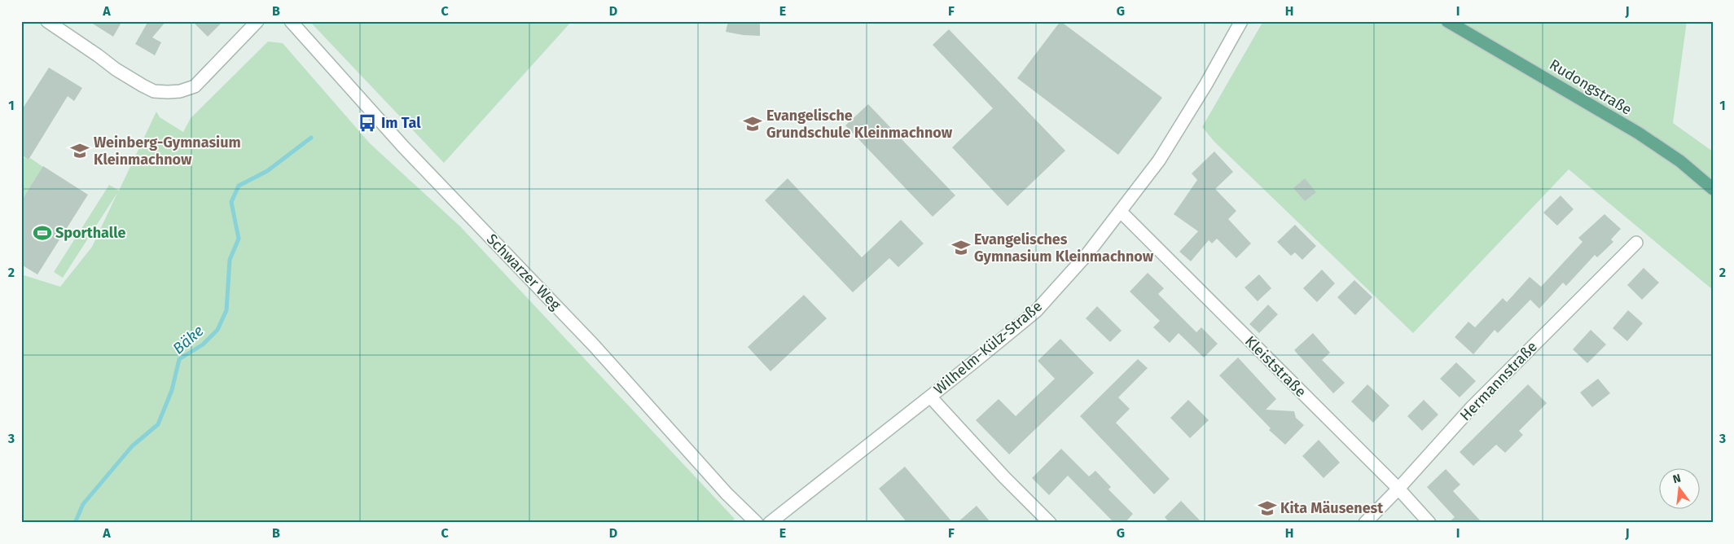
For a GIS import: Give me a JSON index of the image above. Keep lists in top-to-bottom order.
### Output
{
  "streets": {
    "main road": ["Rudongstraße"],
    "street": [
      "Schwarzer Weg",
      "Wilhelm-Külz-Straße",
      "Kleiststraße",
      "Hermannstraße"
    ]
  },
  "crossings": [
    ["Wilhelm-Külz-Straße", "Kleiststraße"],
    ["Kleiststraße", "Hermannstraße"]
  ],
  "water": ["Bäke"],
  "places": {
    "bus stop": ["Im Tal"],
    "school or university": [
      "Evangelische Grundschule Kleinmachnow",
      "Weinberg-Gymnasium Kleinmachnow",
      "Evangelisches Gymnasium Kleinmachnow",
      "Kita Mäusenest"
    ],
    "sports": ["Sporthalle"]
  },
  "north": "top",
  "grid": {
    "columns": [
      "A",
      "B",
      "C",
      "D",
      "E",
      "F",
      "G",
      "H",
      "I",
      "J"
    ],
    "rows": ["1", "2", "3"]
  }
}
